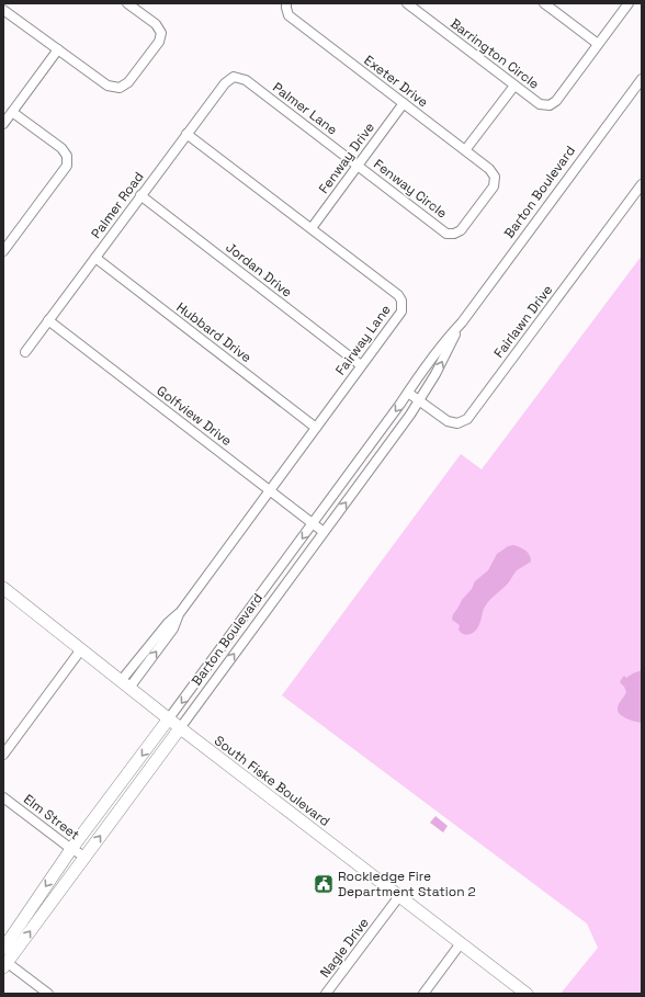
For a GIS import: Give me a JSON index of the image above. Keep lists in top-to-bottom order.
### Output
{
  "streets": {
    "main road": ["Barton Boulevard", "South Fiske Boulevard"],
    "street": [
      "Barrington Circle",
      "Exeter Drive",
      "Palmer Lane",
      "Fenway Drive",
      "Fenway Circle",
      "Palmer Road",
      "Jordan Drive",
      "Fairlawn Drive",
      "Hubbard Drive",
      "Fairway Lane",
      "Golfview Drive",
      "Elm Street",
      "Nagle Drive"
    ]
  },
  "crossings": [
    ["Exeter Drive", "Fenway Drive"],
    ["Exeter Drive", "Fenway Circle"],
    ["Palmer Lane", "Fenway Drive"],
    ["Palmer Lane", "Fenway Circle"],
    ["Palmer Lane", "Palmer Road"],
    ["Fenway Drive", "Fenway Circle"],
    ["Fenway Drive", "Fairway Lane"],
    ["Barton Boulevard", "Fairlawn Drive"],
    ["Barton Boulevard", "Golfview Drive"],
    ["Barton Boulevard", "South Fiske Boulevard"],
    ["Barton Boulevard", "Elm Street"],
    ["Palmer Road", "Jordan Drive"],
    ["Palmer Road", "Hubbard Drive"],
    ["Palmer Road", "Fairway Lane"],
    ["Palmer Road", "Golfview Drive"],
    ["Jordan Drive", "Fairway Lane"],
    ["Hubbard Drive", "Fairway Lane"],
    ["Fairway Lane", "Golfview Drive"],
    ["Fairway Lane", "South Fiske Boulevard"],
    ["South Fiske Boulevard", "Nagle Drive"]
  ],
  "places": {
    "public building": ["Rockledge Fire Department Station 2"]
  }
}
